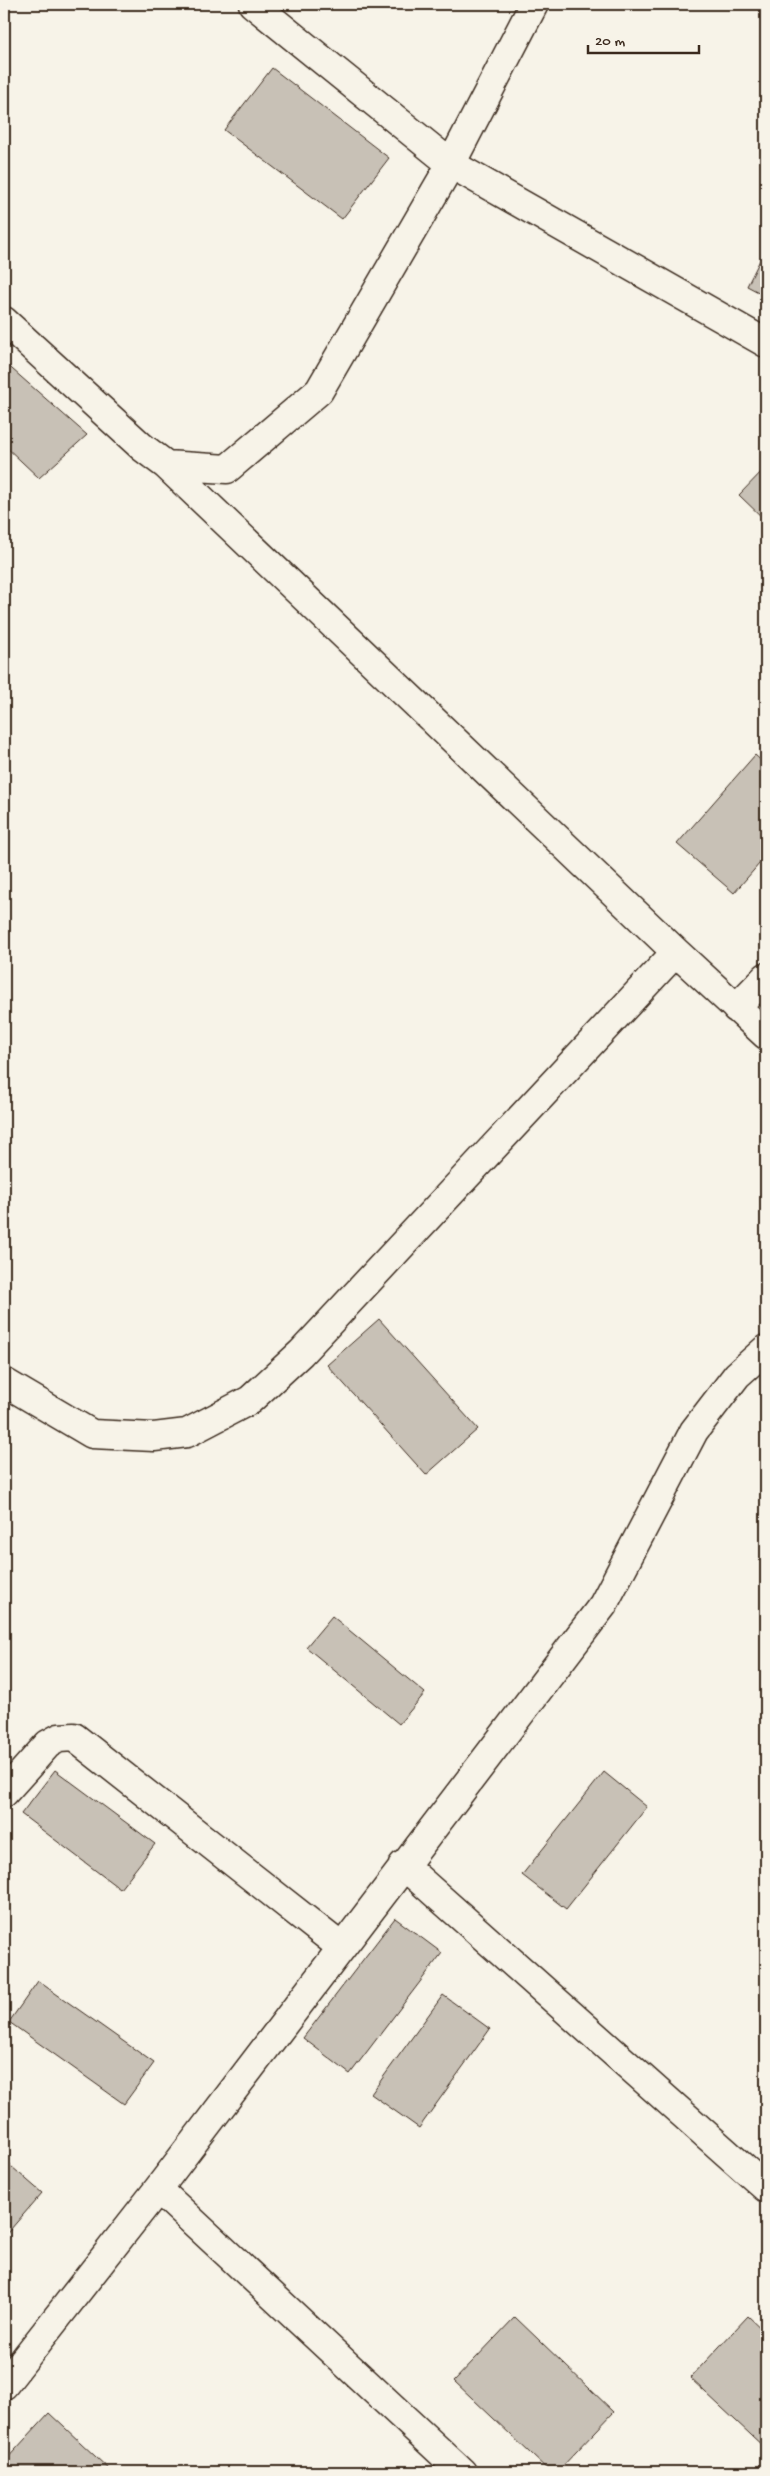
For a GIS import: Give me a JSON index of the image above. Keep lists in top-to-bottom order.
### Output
{
  "scale_bar": "20 m"
}
